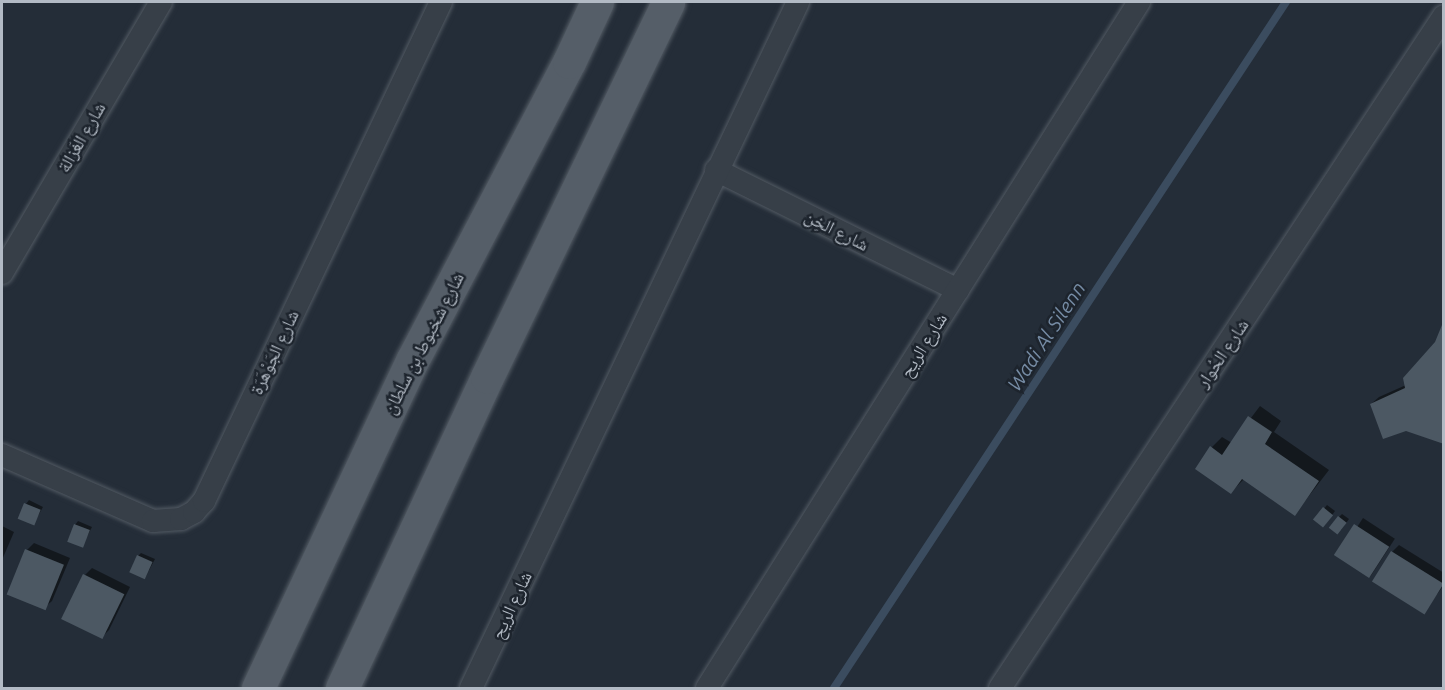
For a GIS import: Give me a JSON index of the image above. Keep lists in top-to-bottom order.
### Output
{
  "streets": {
    "main road": ["شارع شخبوط بن سلطان"],
    "street": [
      "شارع الغَزالة",
      "شارع الخِن",
      "شارع الريح",
      "شارع الجَوْهَرَة",
      "شارع الحُوار"
    ]
  },
  "crossings": [
    ["شارع الخِن", "شارع الريح"]
  ],
  "water": ["Wadi Al Silenn"]
}
